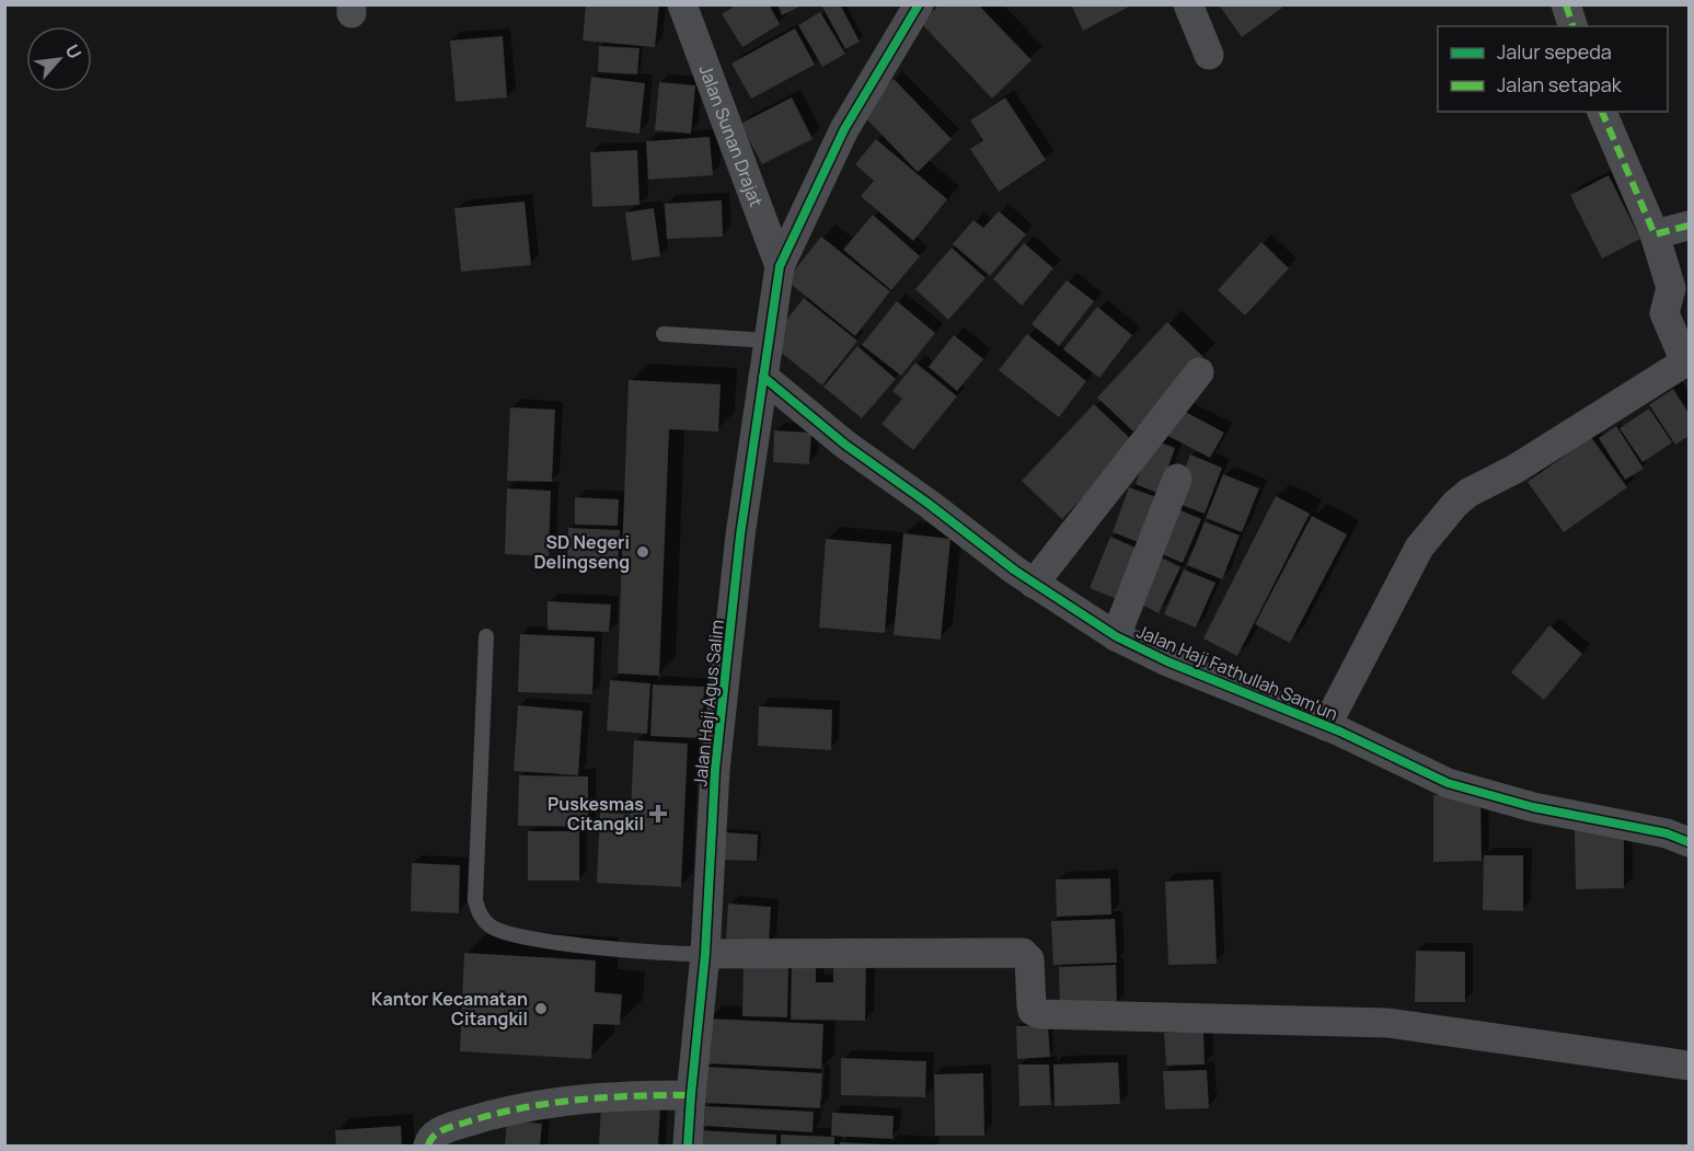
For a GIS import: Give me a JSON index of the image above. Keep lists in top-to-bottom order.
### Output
{
  "streets": {
    "street": ["Jalan Sunan Drajat", "Jalan Haji Fathullah Sam'un", "Jalan Haji Agus Salim"]
  },
  "crossings": [
    ["Jalan Sunan Drajat", "Jalan Haji Agus Salim"],
    ["Jalan Haji Fathullah Sam'un", "Jalan Haji Agus Salim"]
  ],
  "places": {
    "other": ["SD Negeri Delingseng", "Kantor Kecamatan Citangkil"],
    "health": ["Puskesmas Citangkil"]
  },
  "legend": ["Jalur sepeda", "Jalan setapak"],
  "north": "top right"
}
